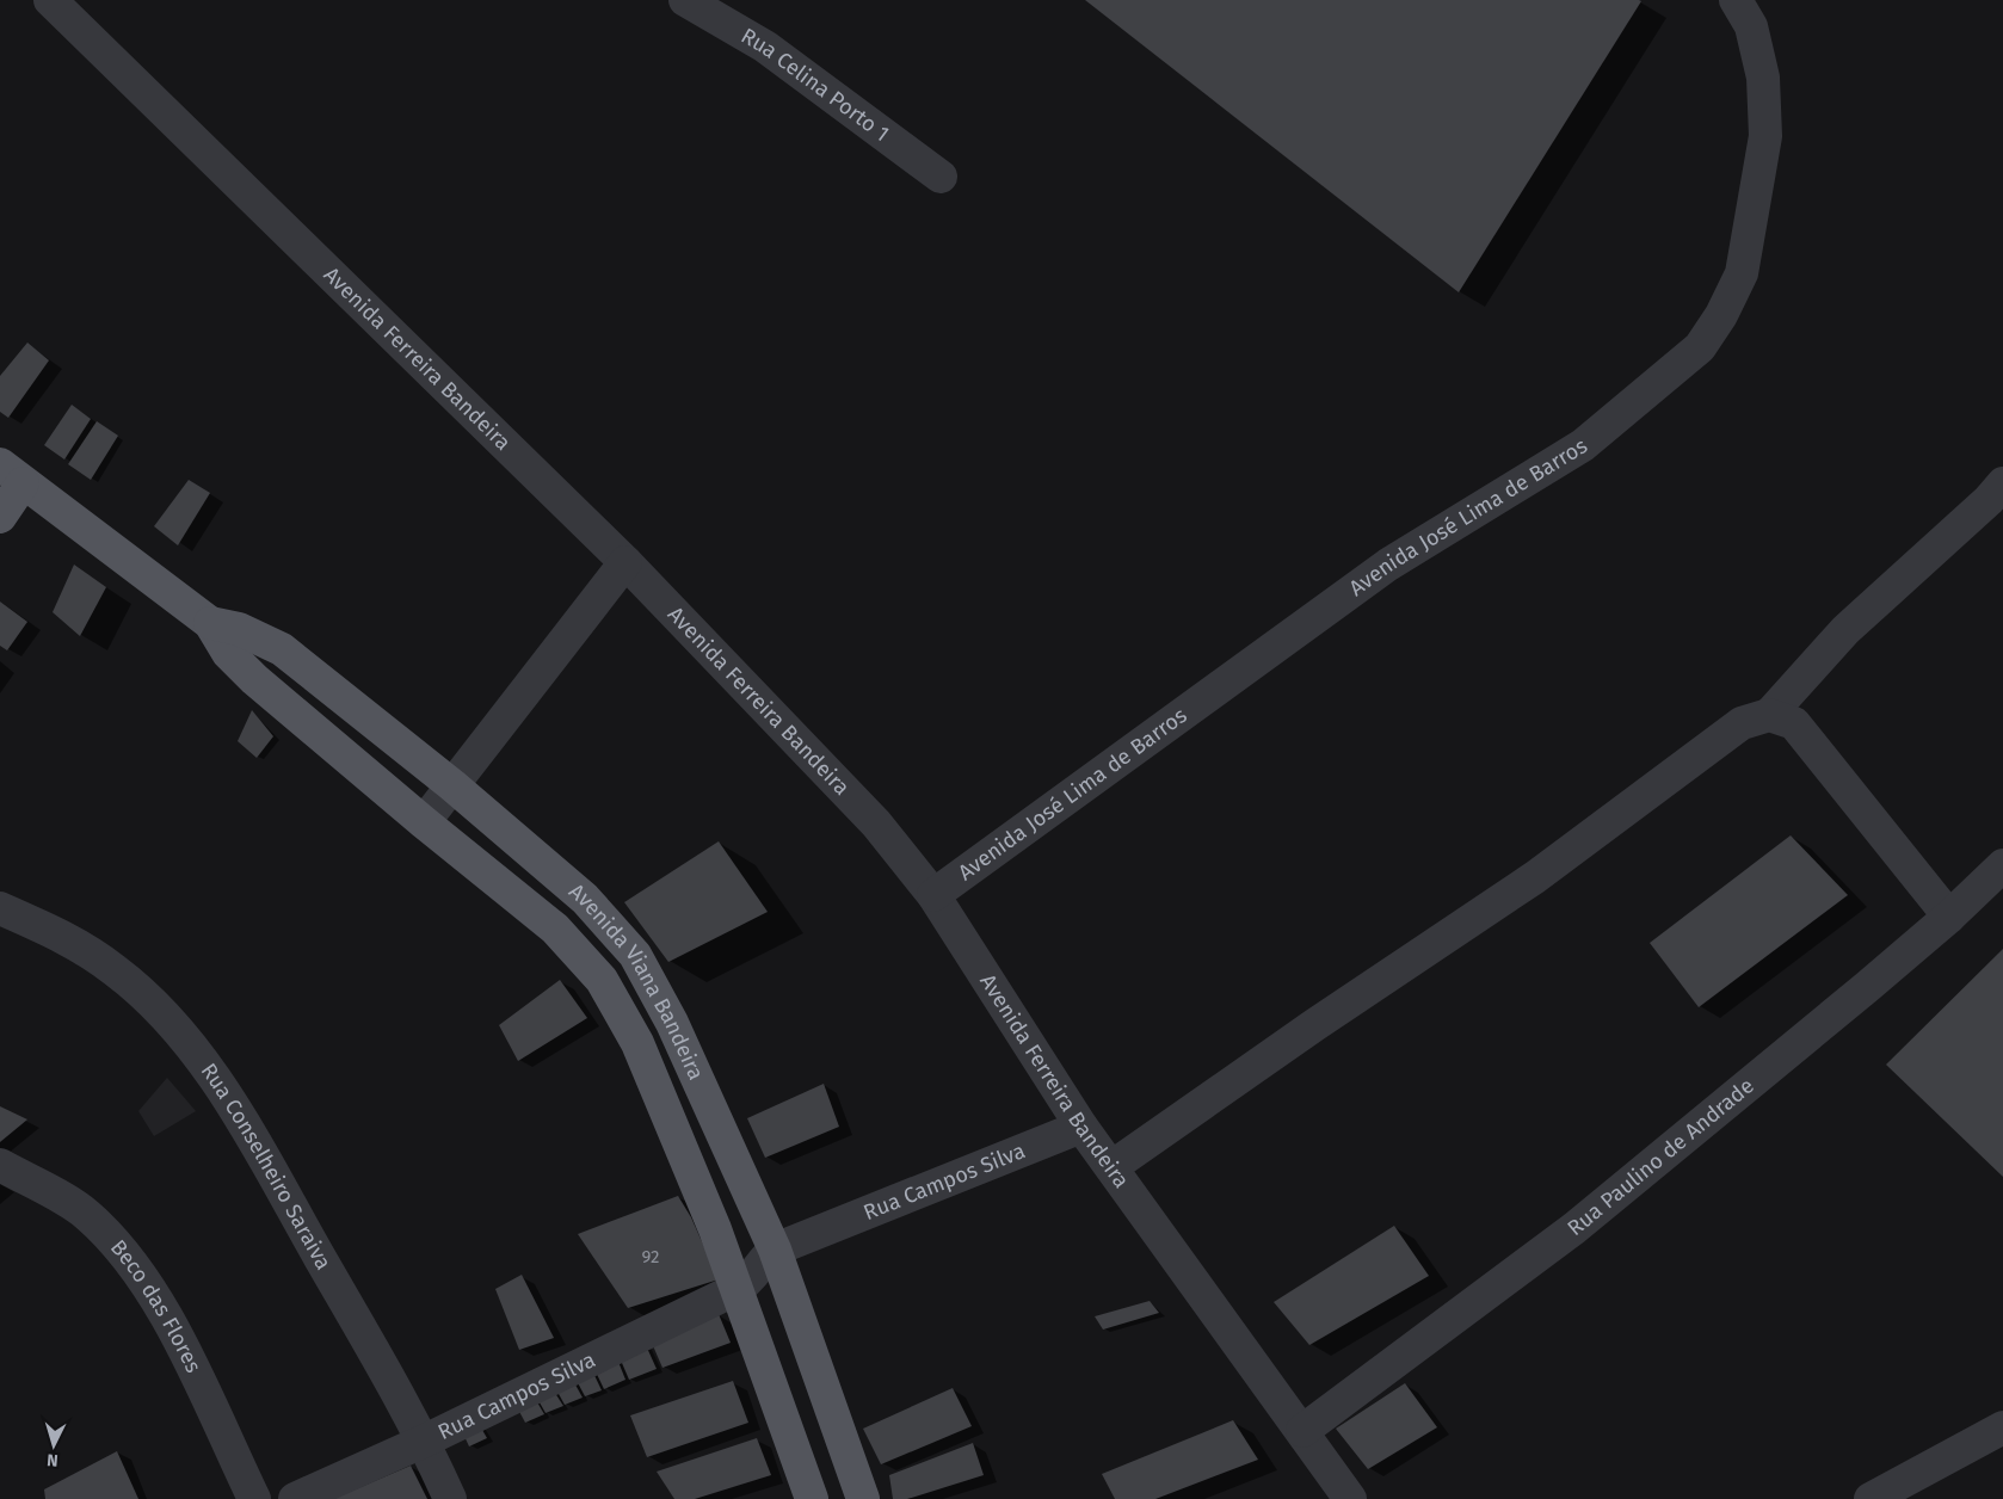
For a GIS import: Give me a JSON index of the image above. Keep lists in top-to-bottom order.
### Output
{
  "streets": {
    "main road": ["Avenida Viana Bandeira"],
    "street": [
      "Rua Celina Porto 1",
      "Avenida Ferreira Bandeira",
      "Avenida José Lima de Barros",
      "Rua Paulino de Andrade",
      "Rua Conselheiro Saraiva",
      "Rua Campos Silva",
      "Beco das Flores"
    ]
  },
  "crossings": [
    ["Avenida Ferreira Bandeira", "Avenida José Lima de Barros"],
    ["Avenida Ferreira Bandeira", "Rua Paulino de Andrade"],
    ["Avenida Ferreira Bandeira", "Rua Campos Silva"],
    ["Avenida Viana Bandeira", "Rua Campos Silva"],
    ["Rua Conselheiro Saraiva", "Rua Campos Silva"]
  ],
  "house_numbers": ["92"],
  "north": "bottom"
}
